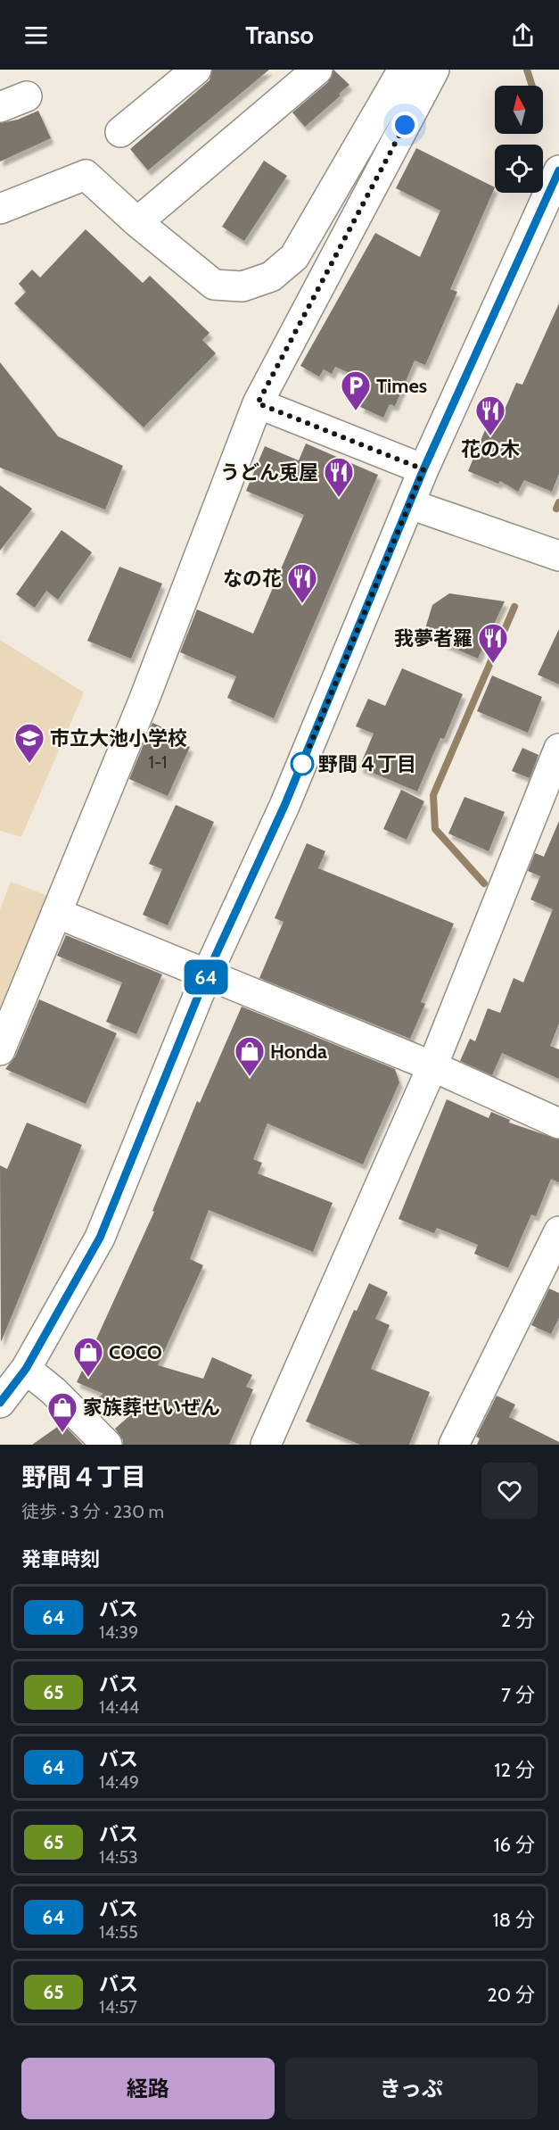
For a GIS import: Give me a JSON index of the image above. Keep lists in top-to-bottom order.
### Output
{
  "places": {
    "parking": ["Times"],
    "restaurant": [
      "花の木",
      "うどん兎屋",
      "なの花",
      "我夢者羅"
    ],
    "other": ["野間４丁目"],
    "school or university": ["市立大池小学校"],
    "shop": ["Honda", "COCO", "家族葬せいぜん"]
  },
  "lines": ["bus line 64"],
  "house_numbers": ["1-1"],
  "north": "top",
  "page": {
    "header": "Transo",
    "on_map": "64",
    "heading": [
      ["野間４丁目", "徒歩 · 3 分 · 230 m"],
      "発車時刻"
    ],
    "list": [
      {
        "mark": "64",
        "name": "バス",
        "note": "14:39",
        "value": "2 分"
      },
      {
        "mark": "65",
        "name": "バス",
        "note": "14:44",
        "value": "7 分"
      },
      {
        "mark": "64",
        "name": "バス",
        "note": "14:49",
        "value": "12 分"
      },
      {
        "mark": "65",
        "name": "バス",
        "note": "14:53",
        "value": "16 分"
      },
      {
        "mark": "64",
        "name": "バス",
        "note": "14:55",
        "value": "18 分"
      },
      {
        "mark": "65",
        "name": "バス",
        "note": "14:57",
        "value": "20 分"
      }
    ],
    "buttons": ["経路", "きっぷ"]
  }
}
